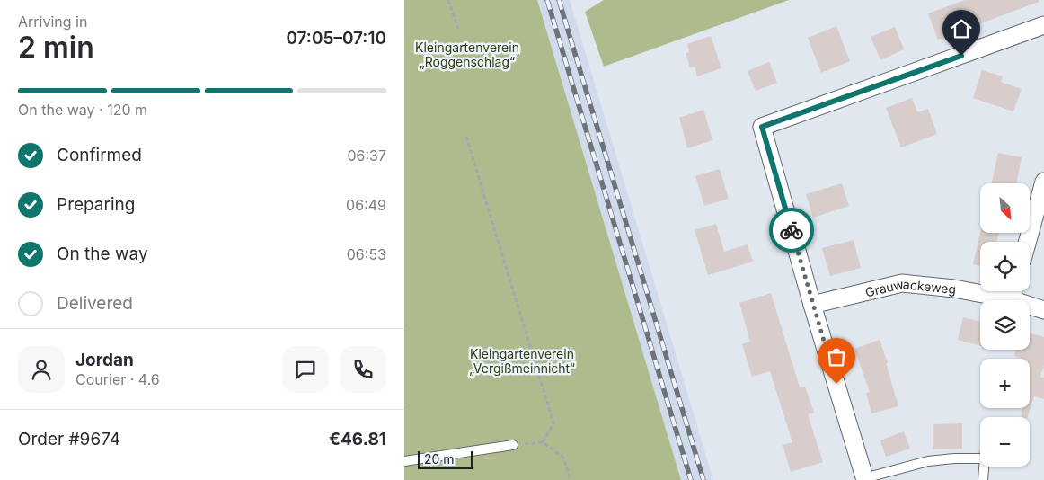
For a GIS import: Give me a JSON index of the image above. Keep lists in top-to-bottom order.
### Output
{
  "streets": {
    "street": ["Grauwackeweg"]
  },
  "parks": ["Kleingartenverein „Roggenschlag“", "Kleingartenverein „Vergißmeinnicht“"],
  "scale_bar": "20 m",
  "north": "bottom right",
  "page": {
    "heading": ["2 min", "Arriving in", "07:05–07:10"],
    "panel": [
      "Jordan",
      "Courier · 4.6",
      "Order #9674",
      "€46.81"
    ],
    "bar": "On the way · 120 m",
    "list": [
      ["Confirmed", "06:37"],
      ["Preparing", "06:49"],
      ["On the way", "06:53"],
      "Delivered"
    ],
    "map_buttons": ["+", "−"],
    "scale": "20 m"
  }
}
